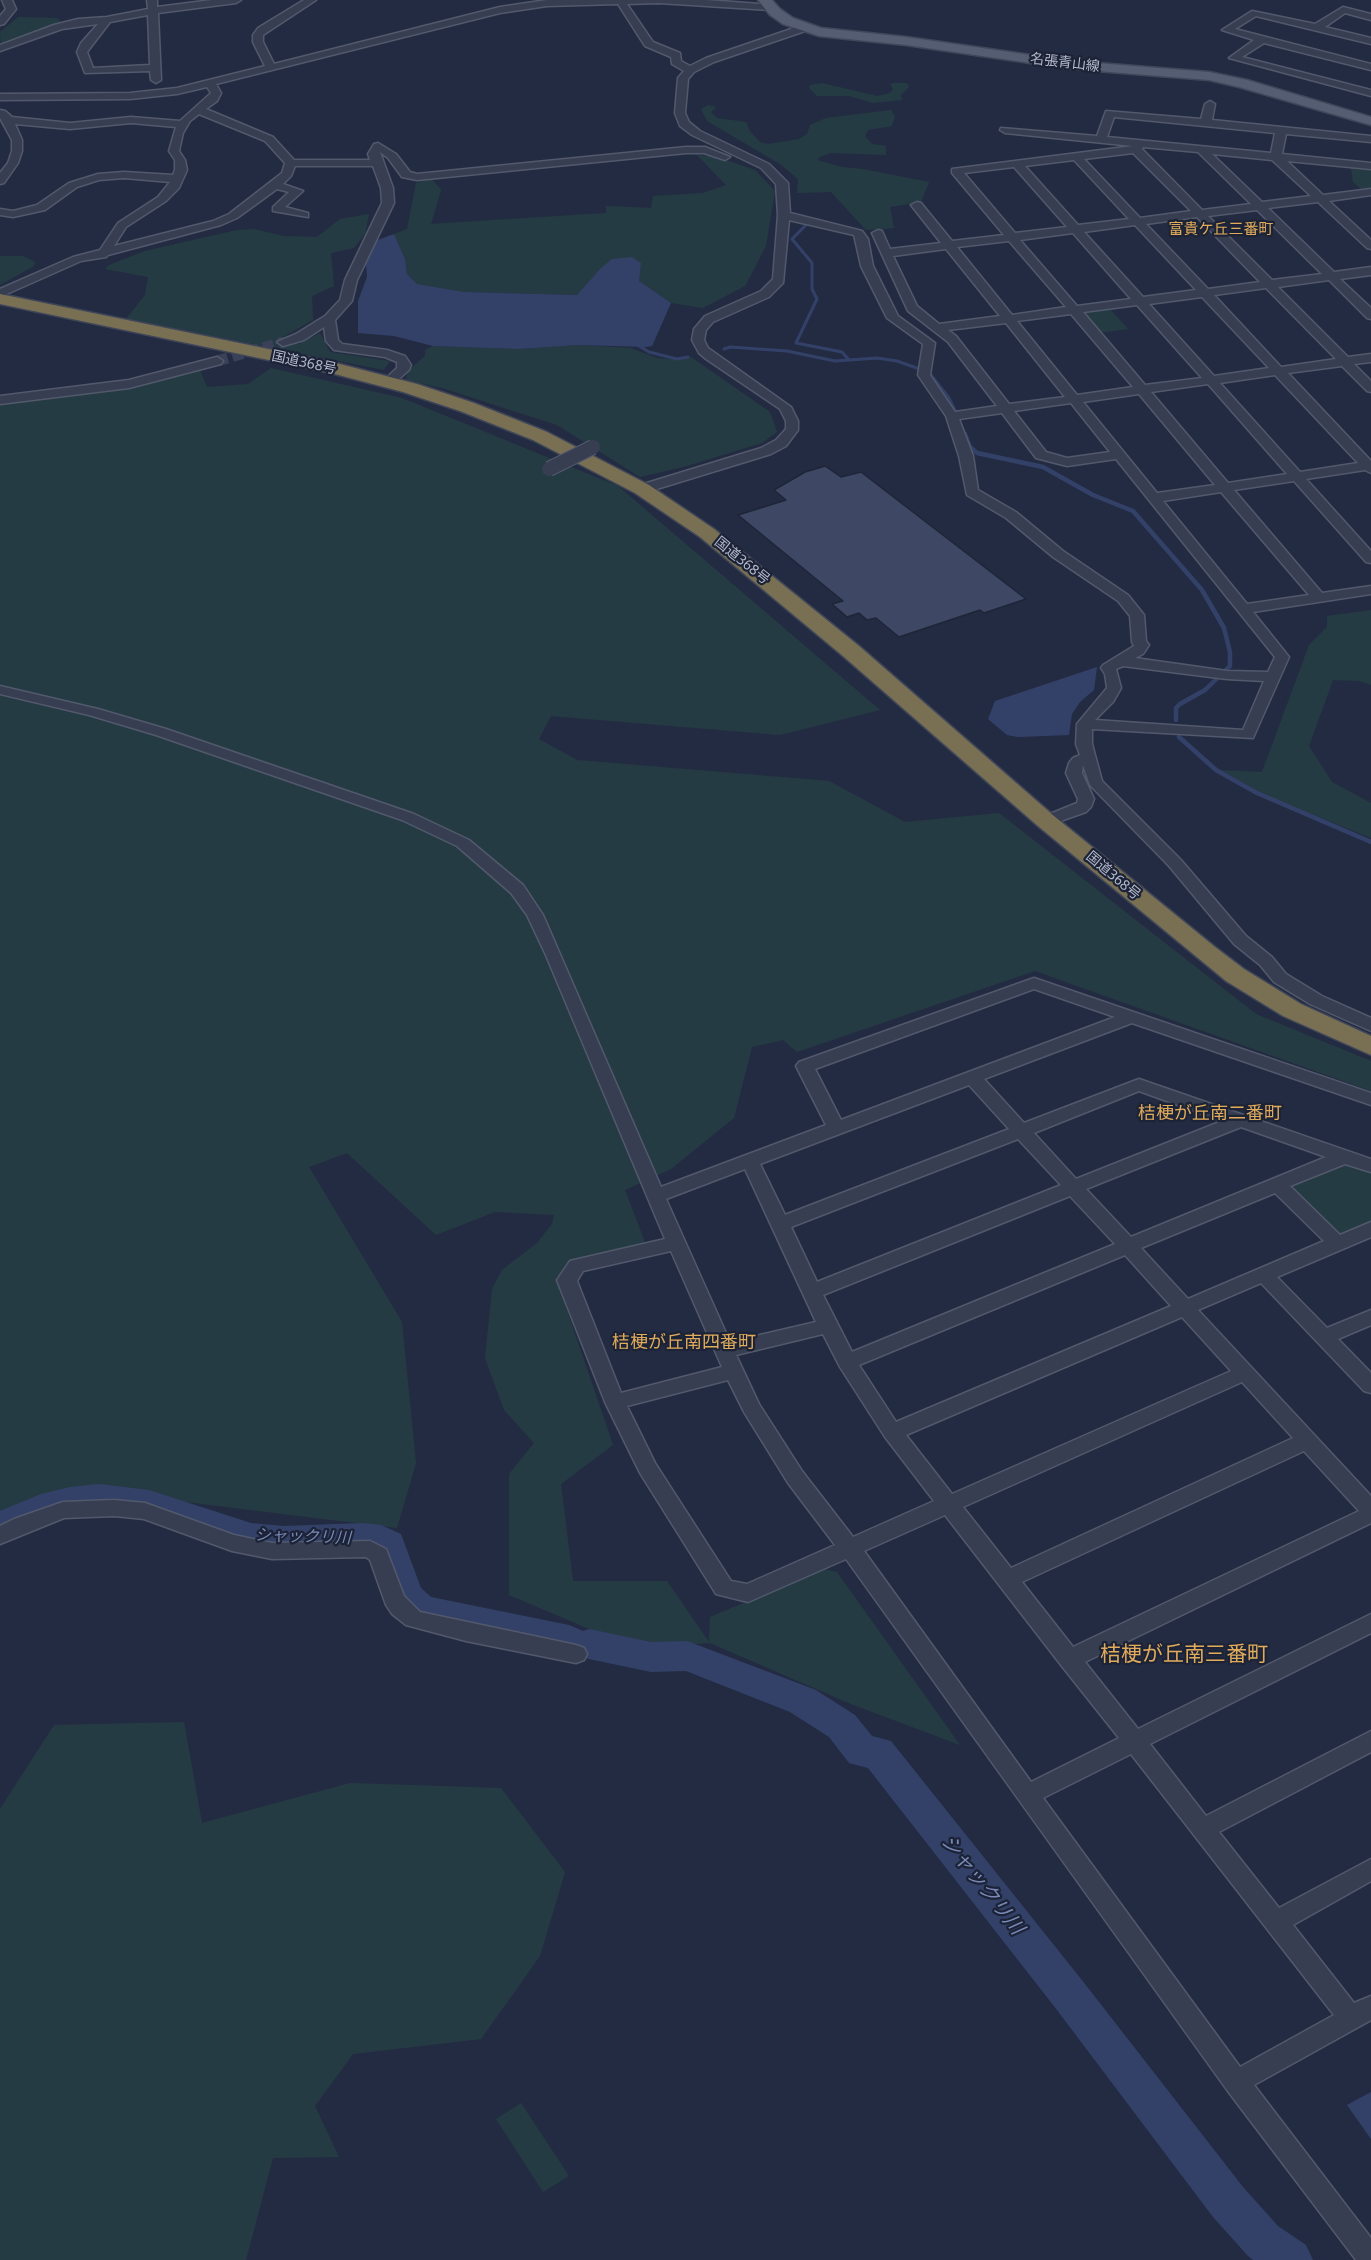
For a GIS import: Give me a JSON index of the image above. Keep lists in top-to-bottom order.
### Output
{
  "streets": {
    "highway": ["国道368号"],
    "main road": ["名張青山線"]
  },
  "districts": [
    "富貴ケ丘三番町",
    "桔梗が丘南二番町",
    "桔梗が丘南四番町",
    "桔梗が丘南三番町"
  ],
  "water": ["シャックリ川"]
}
